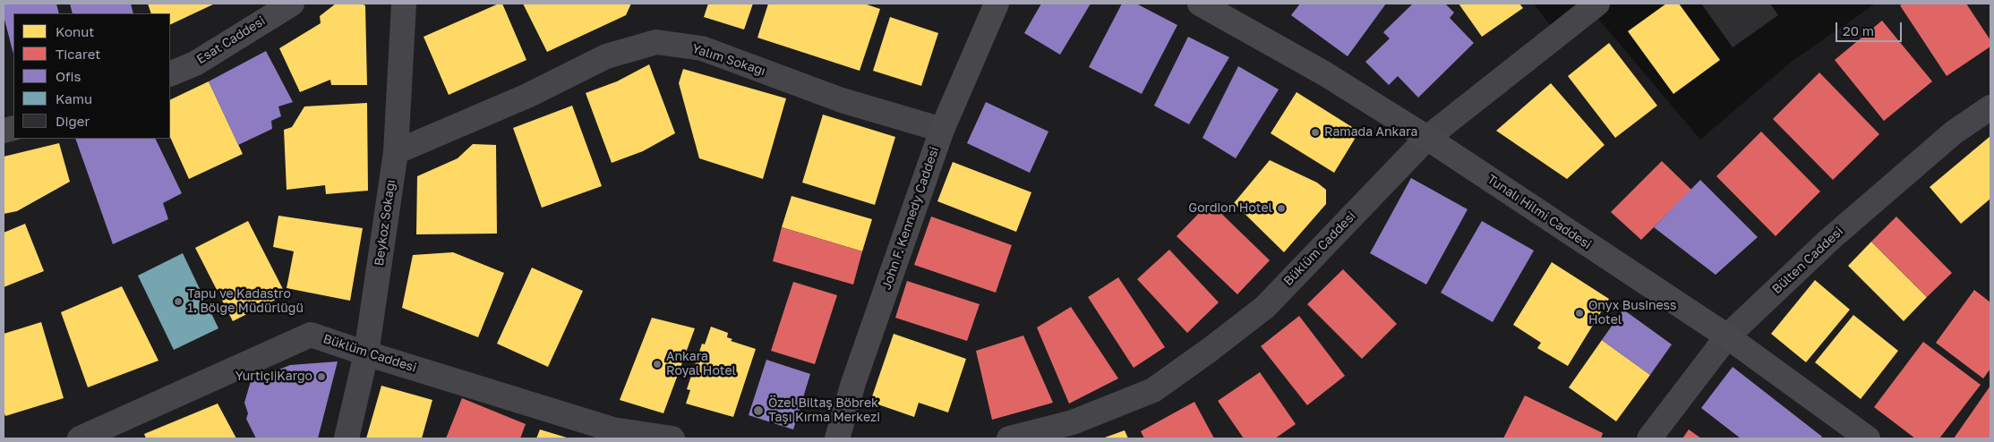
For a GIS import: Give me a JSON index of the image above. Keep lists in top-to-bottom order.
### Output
{
  "streets": {
    "main road": ["Esat Caddesi", "Tunalı Hilmi Caddesi", "John F. Kennedy Caddesi"],
    "street": [
      "Yalım Sokağı",
      "Beykoz Sokağı",
      "Büklüm Caddesi",
      "Bülten Caddesi"
    ]
  },
  "crossings": [
    ["Yalım Sokağı", "John F. Kennedy Caddesi"],
    ["Yalım Sokağı", "Beykoz Sokağı"],
    ["Tunalı Hilmi Caddesi", "Büklüm Caddesi"],
    ["Tunalı Hilmi Caddesi", "Bülten Caddesi"],
    ["Beykoz Sokağı", "Büklüm Caddesi"]
  ],
  "places": [
    "Ramada Ankara",
    "Gordion Hotel",
    "Tapu ve Kadastro 1. Bölge Müdürlüğü",
    "Onyx Business Hotel",
    "Ankara Royal Hotel",
    "Yurtiçi Kargo",
    "Özel Biltaş Böbrek Taşı Kırma Merkezi"
  ],
  "legend": [
    "Konut",
    "Ticaret",
    "Ofis",
    "Kamu",
    "Diğer"
  ],
  "scale_bar": "20 m"
}
